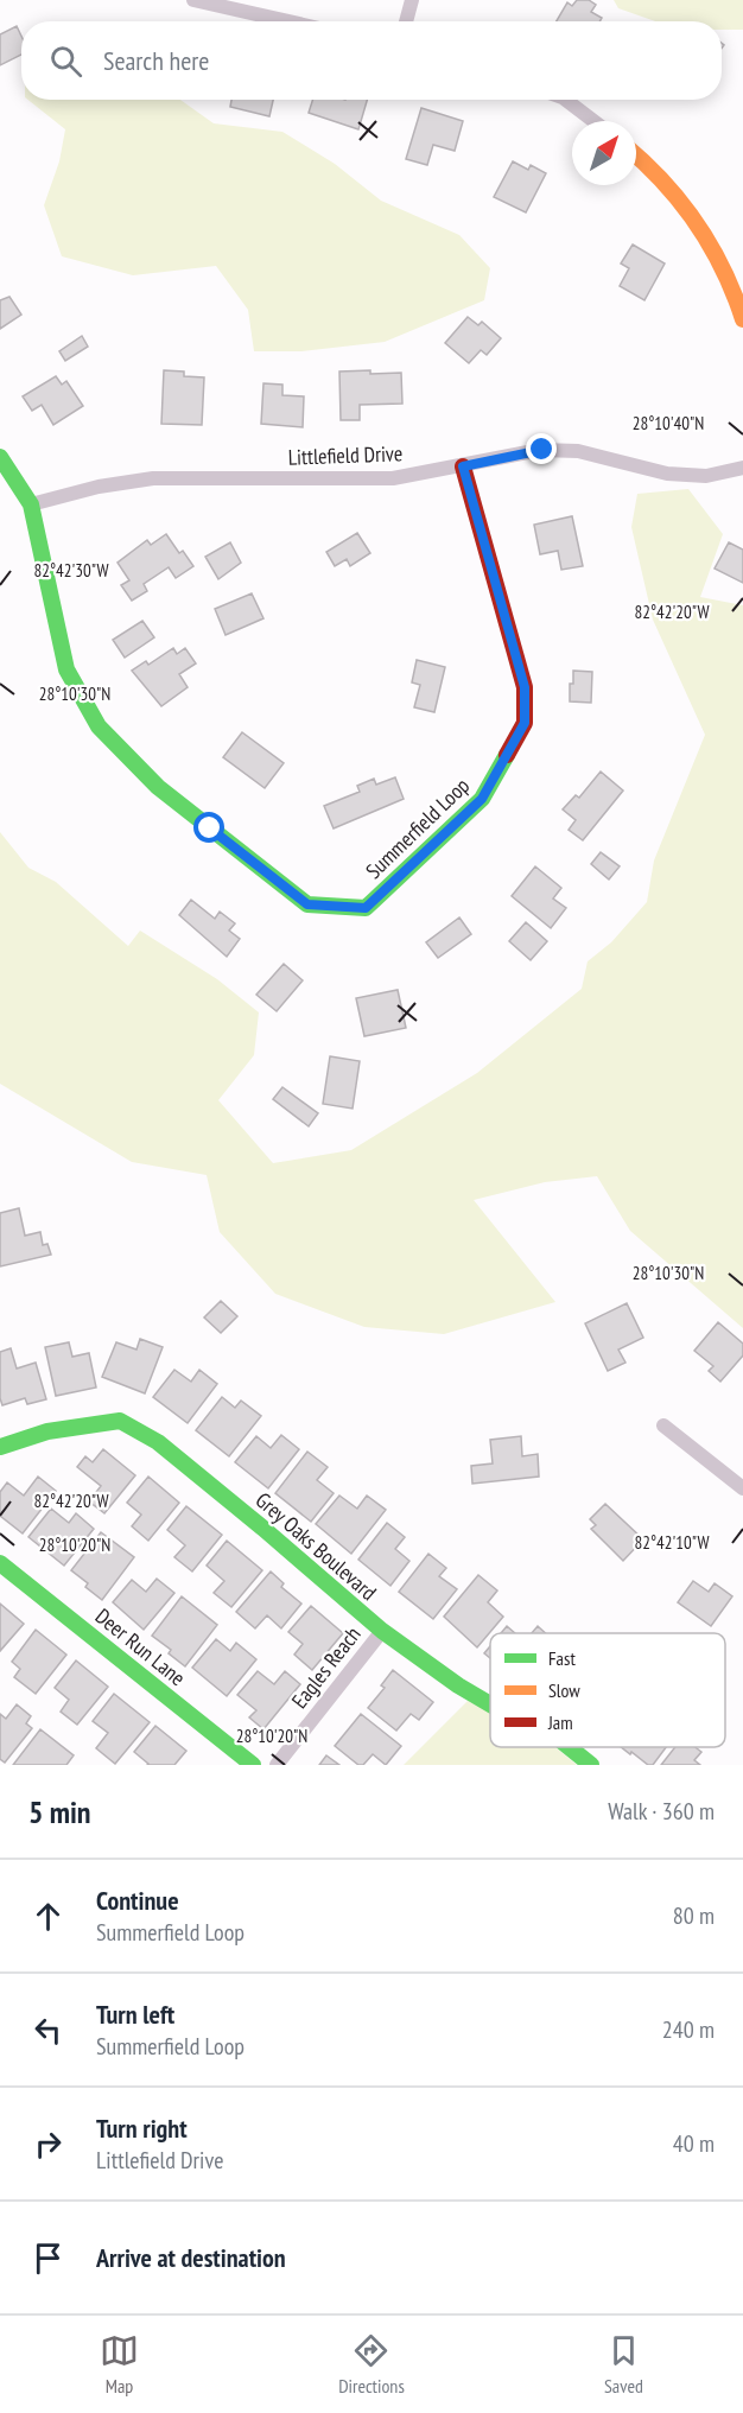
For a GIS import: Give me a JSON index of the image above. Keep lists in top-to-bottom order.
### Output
{
  "streets": {
    "street": [
      "Littlefield Drive",
      "Summerfield Loop",
      "Grey Oaks Boulevard",
      "Deer Run Lane",
      "Eagles Reach"
    ]
  },
  "crossings": [
    ["Littlefield Drive", "Summerfield Loop"],
    ["Grey Oaks Boulevard", "Eagles Reach"]
  ],
  "legend": ["Fast", "Slow", "Jam"],
  "north": "top right",
  "page": {
    "search": "Search here",
    "heading": ["5 min", "Walk · 360 m"],
    "list": [
      ["Continue", "Summerfield Loop", "80 m"],
      ["Turn left", "Summerfield Loop", "240 m"],
      ["Turn right", "Littlefield Drive", "40 m"],
      "Arrive at destination"
    ],
    "nav": ["Map", "Directions", "Saved"]
  },
  "coordinates": [
    "28°10'40\"N",
    "82°42'30\"W",
    "82°42'20\"W",
    "28°10'30\"N",
    "82°42'10\"W",
    "28°10'20\"N"
  ]
}
